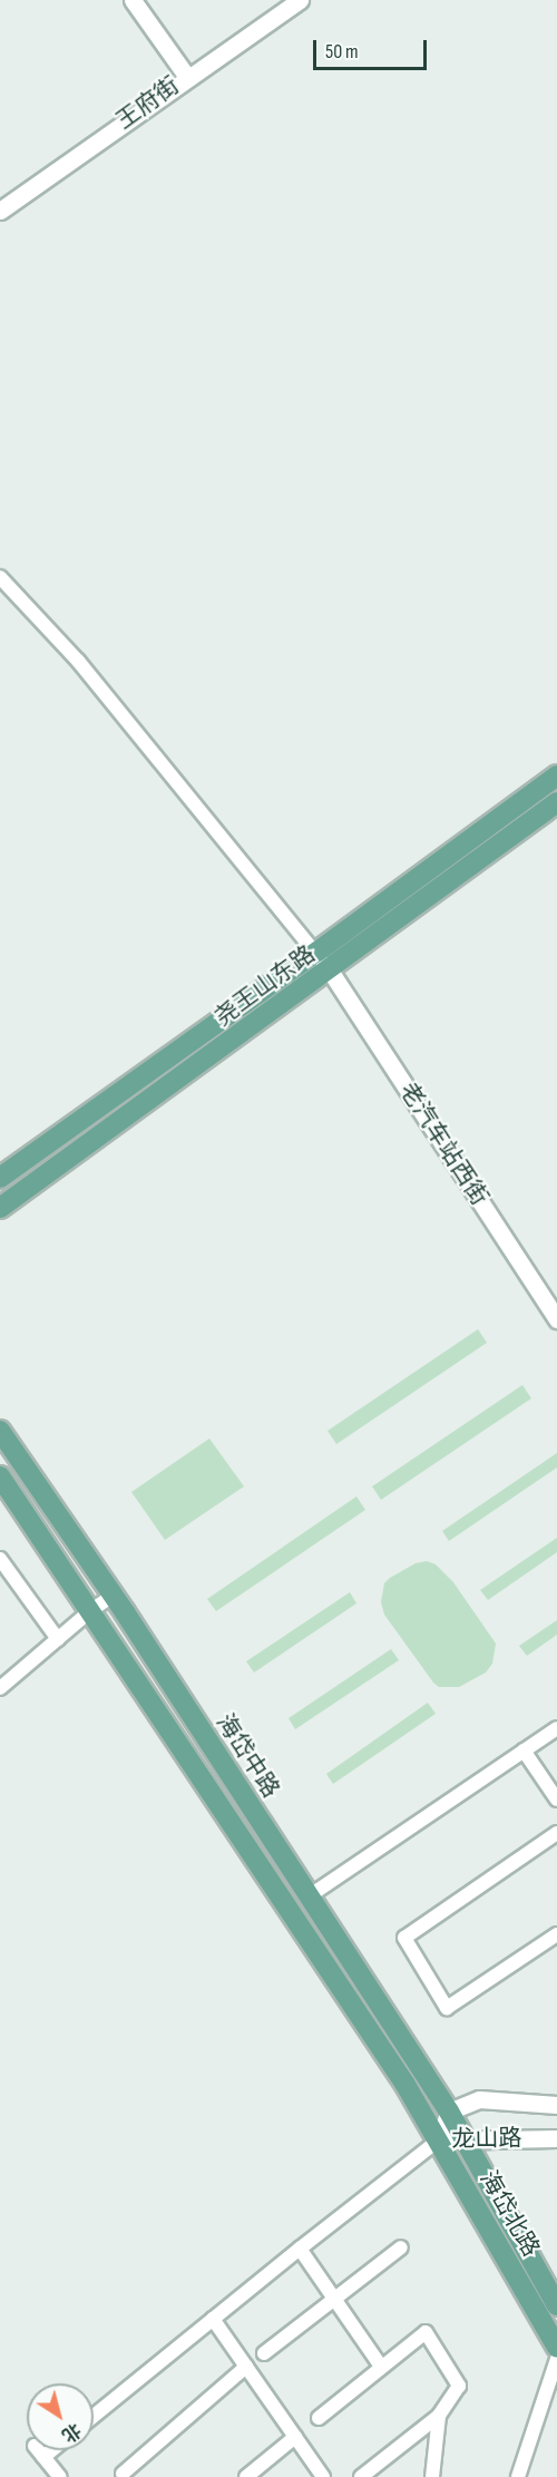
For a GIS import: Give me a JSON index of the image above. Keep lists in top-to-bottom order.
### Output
{
  "streets": {
    "main road": ["尧王山东路", "海岱中路", "海岱北路"],
    "street": ["王府街", "老汽车站西街", "龙山路"]
  },
  "crossings": [
    ["尧王山东路", "老汽车站西街"],
    ["海岱中路", "龙山路"],
    ["海岱中路", "海岱北路"],
    ["龙山路", "海岱北路"]
  ],
  "scale_bar": "50 m",
  "north": "bottom right"
}
